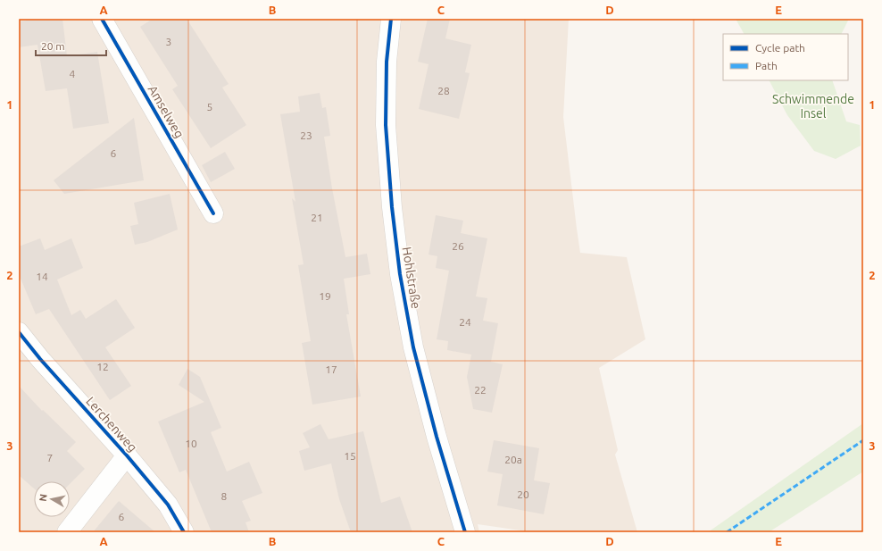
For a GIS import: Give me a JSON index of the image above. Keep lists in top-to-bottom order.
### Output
{
  "streets": {
    "street": ["Amselweg", "Hohlstraße", "Lerchenweg"]
  },
  "parks": ["Schwimmende Insel"],
  "house_numbers": [
    "3",
    "4",
    "28",
    "5",
    "23",
    "6",
    "21",
    "26",
    "14",
    "19",
    "24",
    "12",
    "17",
    "22",
    "10",
    "15",
    "7",
    "20a",
    "20",
    "8",
    "6"
  ],
  "legend": ["Cycle path", "Path"],
  "scale_bar": "20 m",
  "north": "left",
  "grid": {
    "columns": [
      "A",
      "B",
      "C",
      "D",
      "E"
    ],
    "rows": ["1", "2", "3"]
  }
}
